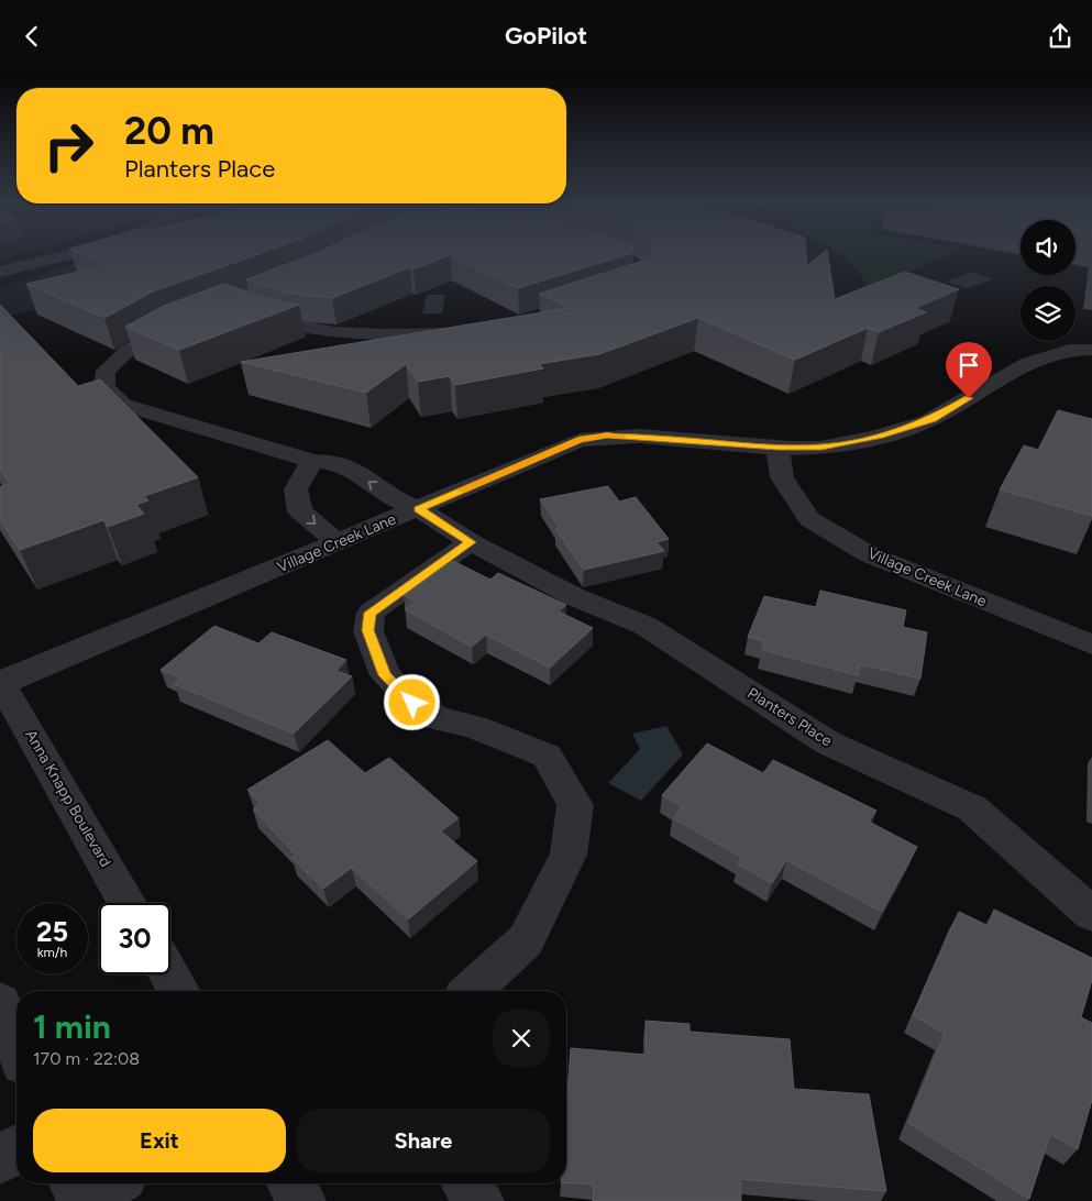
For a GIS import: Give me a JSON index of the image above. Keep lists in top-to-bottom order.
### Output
{
  "streets": {
    "street": ["Village Creek Lane", "Planters Place", "Anna Knapp Boulevard"]
  },
  "crossings": [
    ["Village Creek Lane", "Planters Place"],
    ["Village Creek Lane", "Anna Knapp Boulevard"]
  ],
  "page": {
    "header": "GoPilot",
    "turn": ["20 m", "Planters Place"],
    "speed": "25 km/h",
    "limit": "30",
    "heading": ["1 min", "170 m · 22:08"],
    "buttons": ["Exit", "Share"]
  }
}
